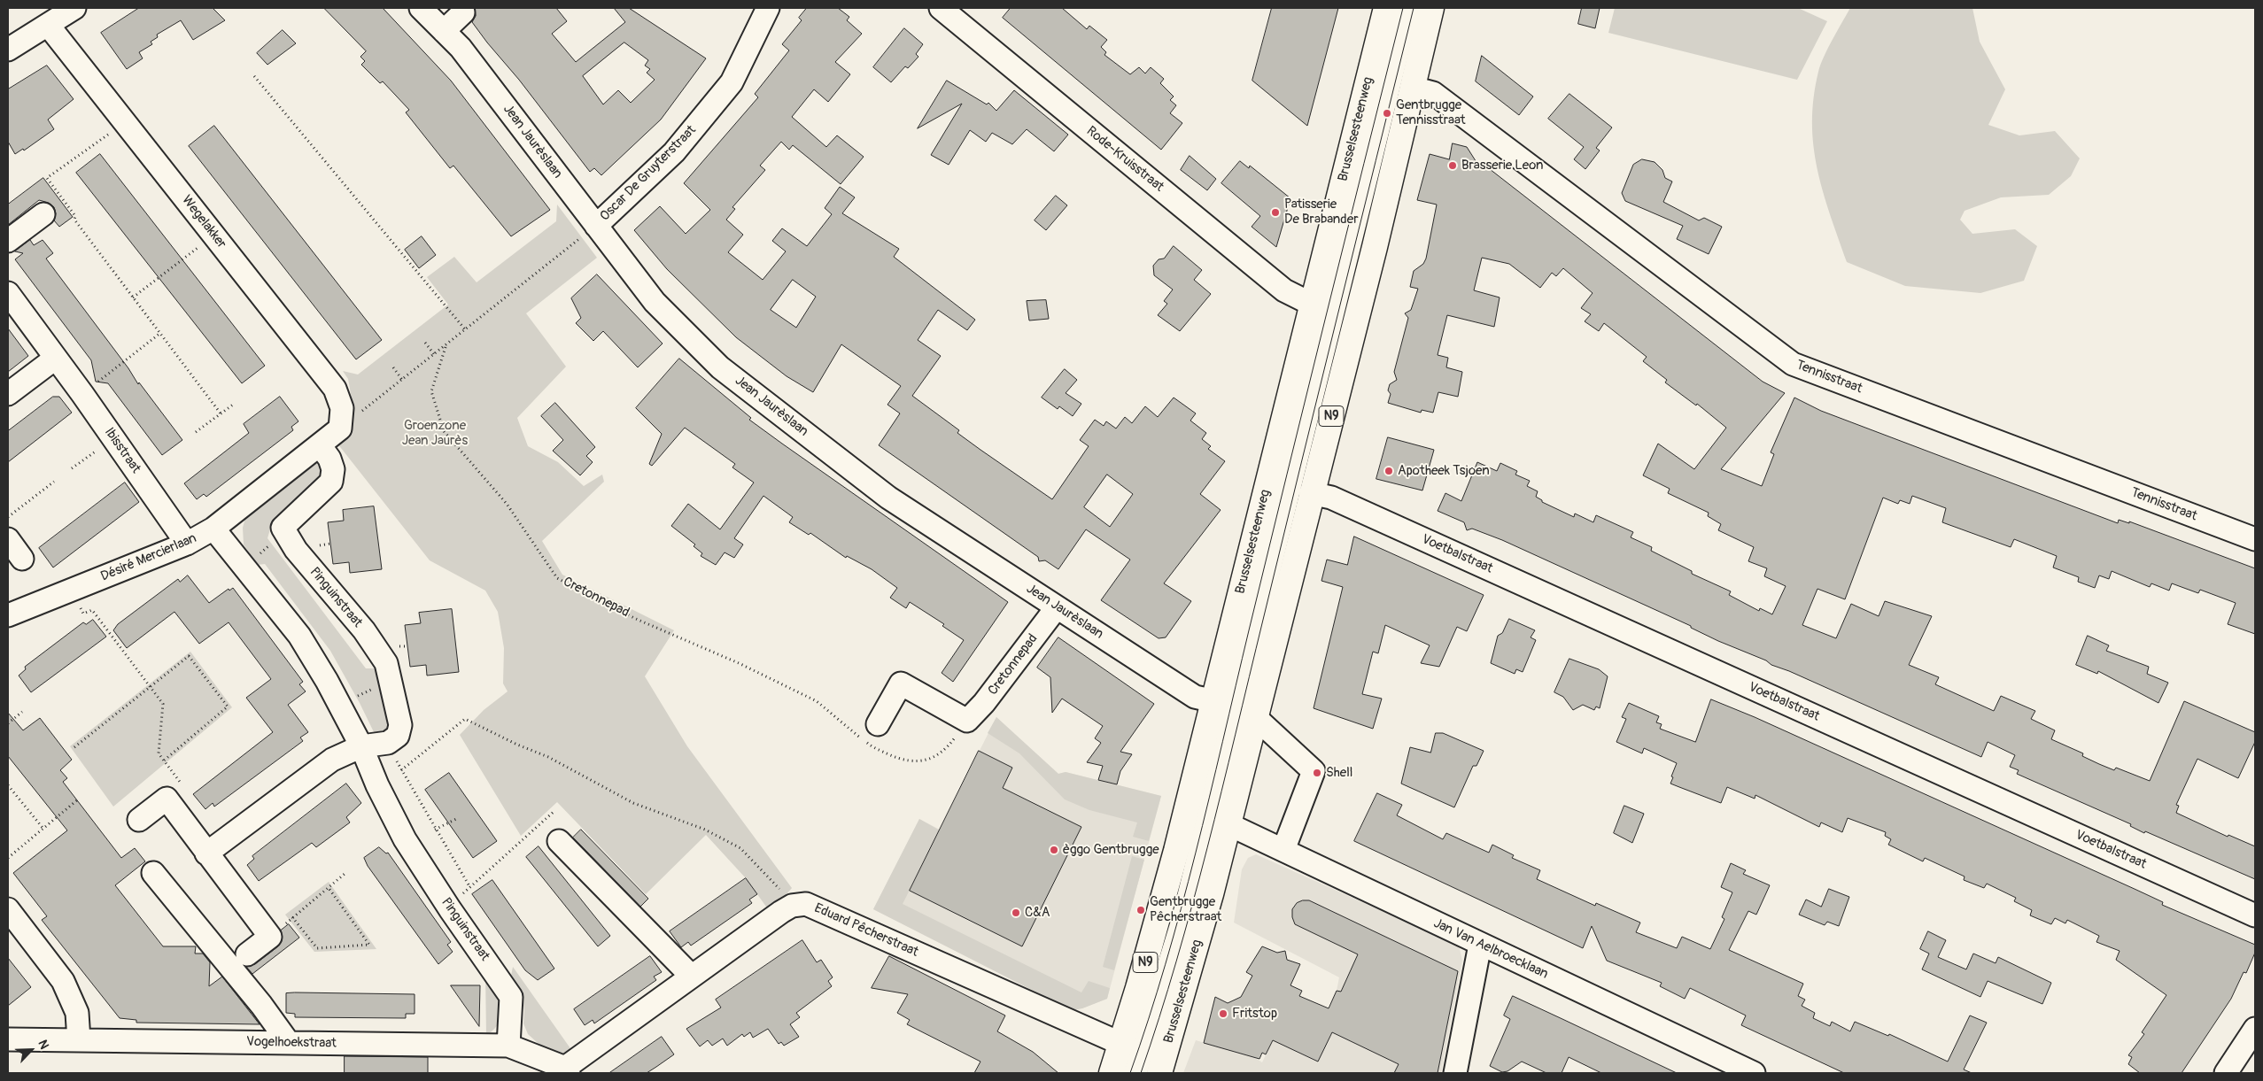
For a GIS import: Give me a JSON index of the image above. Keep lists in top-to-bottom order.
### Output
{
  "streets": {
    "main road": ["Brusselsesteenweg", "N9"],
    "street": [
      "Jean Jaurèslaan",
      "Rode-Kruisstraat",
      "Oscar De Gruyterstraat",
      "Wegelakker",
      "Tennisstraat",
      "Ibisstraat",
      "Voetbalstraat",
      "Désiré Mercierlaan",
      "Pinguinstraat",
      "Cretonnepad",
      "Eduard Pêcherstraat",
      "Jan Van Aelbroecklaan",
      "Vogelhoekstraat"
    ]
  },
  "crossings": [
    ["Brusselsesteenweg", "Jean Jaurèslaan"],
    ["Brusselsesteenweg", "Rode-Kruisstraat"],
    ["Brusselsesteenweg", "Tennisstraat"],
    ["Brusselsesteenweg", "Voetbalstraat"],
    ["Brusselsesteenweg", "Eduard Pêcherstraat"],
    ["Brusselsesteenweg", "Jan Van Aelbroecklaan"],
    ["Jean Jaurèslaan", "Oscar De Gruyterstraat"],
    ["Jean Jaurèslaan", "Cretonnepad"],
    ["Oscar De Gruyterstraat", "Cretonnepad"],
    ["Wegelakker", "Désiré Mercierlaan"],
    ["Ibisstraat", "Désiré Mercierlaan"],
    ["Désiré Mercierlaan", "Pinguinstraat"],
    ["Pinguinstraat", "Vogelhoekstraat"]
  ],
  "parks": ["Groenzone Jean Jaurès"],
  "places": [
    "Gentbrugge Tennisstraat",
    "Brasserie Leon",
    "Patisserie De Brabander",
    "Apotheek Tsjoen",
    "Shell",
    "èggo Gentbrugge",
    "Gentbrugge Pêcherstraat",
    "C&A",
    "Fritstop"
  ],
  "north": "top right"
}
